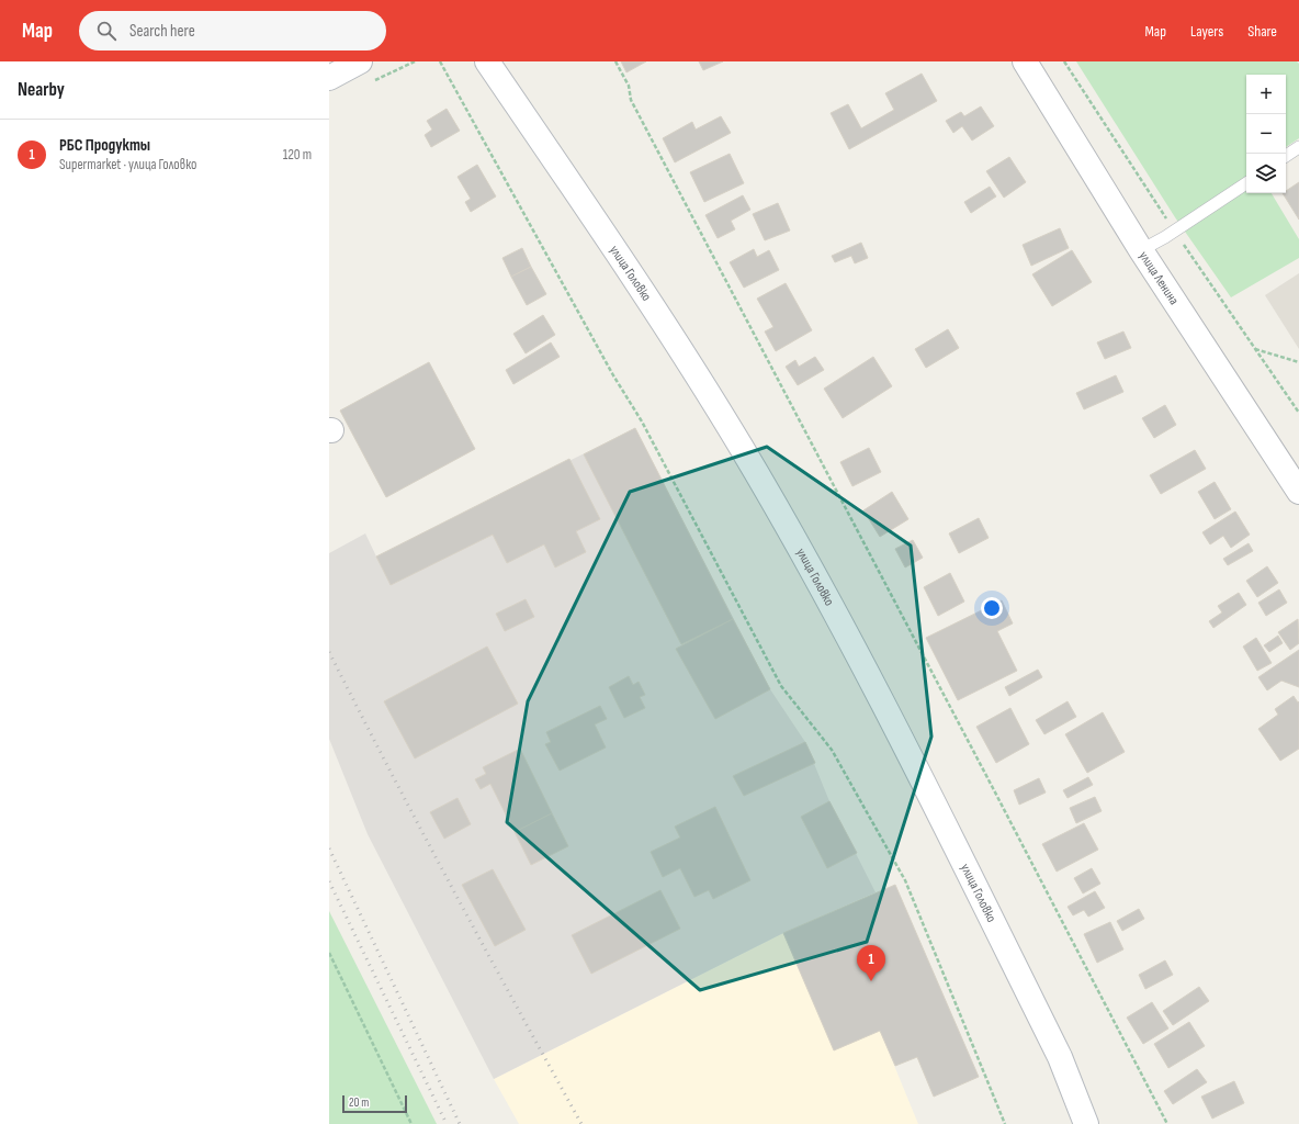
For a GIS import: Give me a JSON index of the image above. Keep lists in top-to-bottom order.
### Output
{
  "streets": {
    "main road": ["улица Головко", "улица Ленина"]
  },
  "scale_bar": "20 m",
  "page": {
    "header": "Map",
    "search": "Search here",
    "nav": ["Map", "Layers", "Share"],
    "heading": "Nearby",
    "map_buttons": ["+", "−"],
    "list": [
      {
        "mark": "1",
        "name": "РБС Продукты",
        "note": "Supermarket · улица Головко",
        "value": "120 m"
      }
    ],
    "pins": "1",
    "scale": "20 m"
  }
}
